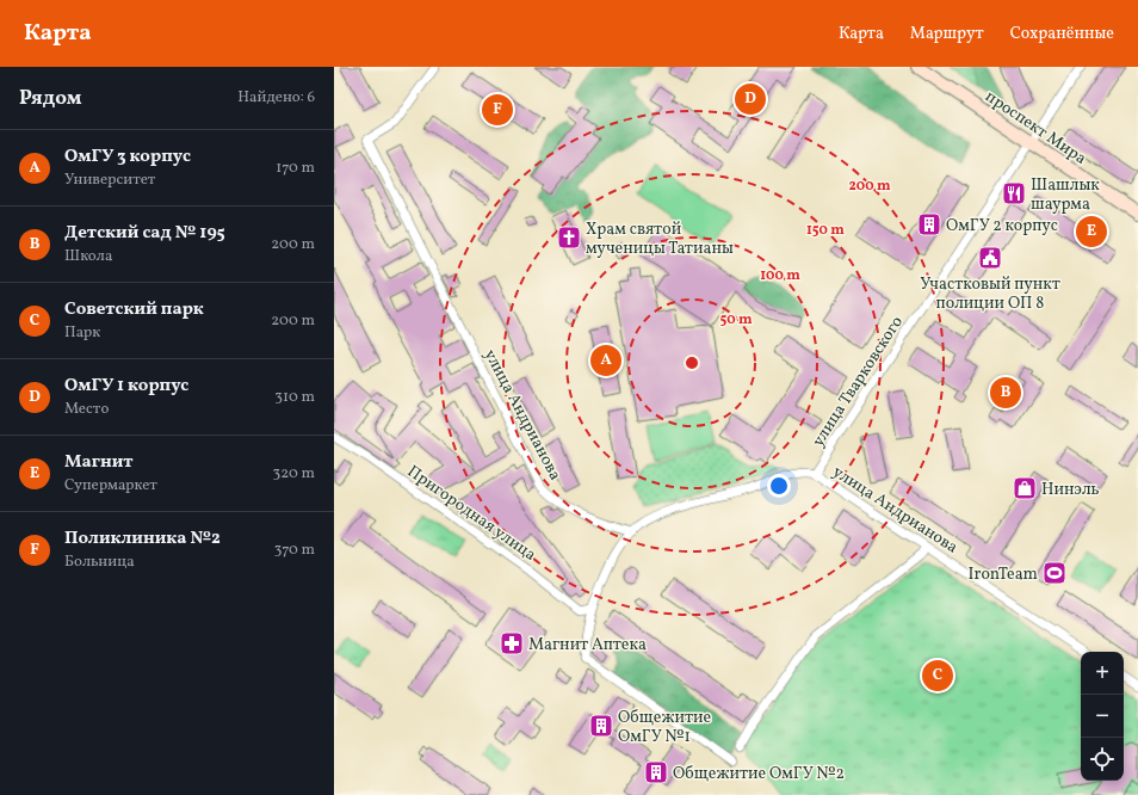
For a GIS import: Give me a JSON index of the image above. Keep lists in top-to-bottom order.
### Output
{
  "streets": {
    "main road": ["проспект Мира"],
    "street": ["улица Тварковского", "улица Андрианова", "Пригородная улица"]
  },
  "crossings": [
    ["проспект Мира", "улица Тварковского"],
    ["улица Тварковского", "улица Андрианова"]
  ],
  "places": {
    "restaurant": ["Шашлык шаурма"],
    "building": ["ОмГУ 2 корпус", "Общежитие ОмГУ №1", "Общежитие ОмГУ №2"],
    "church": ["Храм святой мученицы Татианы"],
    "public building": ["Участковый пункт полиции ОП 8"],
    "shop": ["Нинэль"],
    "sports": ["IronTeam"],
    "pharmacy": ["Магнит Аптека"]
  },
  "page": {
    "header": "Карта",
    "nav": ["Карта", "Маршрут", "Сохранённые"],
    "heading": ["Рядом", "Найдено: 6"],
    "pins": [
      "D",
      "F",
      "E",
      "A",
      "B",
      "C"
    ],
    "list": [
      {
        "mark": "A",
        "name": "ОмГУ 3 корпус",
        "note": "Университет",
        "value": "170 m"
      },
      {
        "mark": "B",
        "name": "Детский сад № 195",
        "note": "Школа",
        "value": "200 m"
      },
      {
        "mark": "C",
        "name": "Советский парк",
        "note": "Парк",
        "value": "200 m"
      },
      {
        "mark": "D",
        "name": "ОмГУ 1 корпус",
        "note": "Место",
        "value": "310 m"
      },
      {
        "mark": "E",
        "name": "Магнит",
        "note": "Супермаркет",
        "value": "320 m"
      },
      {
        "mark": "F",
        "name": "Поликлиника №2",
        "note": "Больница",
        "value": "370 m"
      }
    ],
    "map_buttons": ["+", "−"]
  },
  "rings": [
    "200 m",
    "150 m",
    "100 m",
    "50 m"
  ]
}
